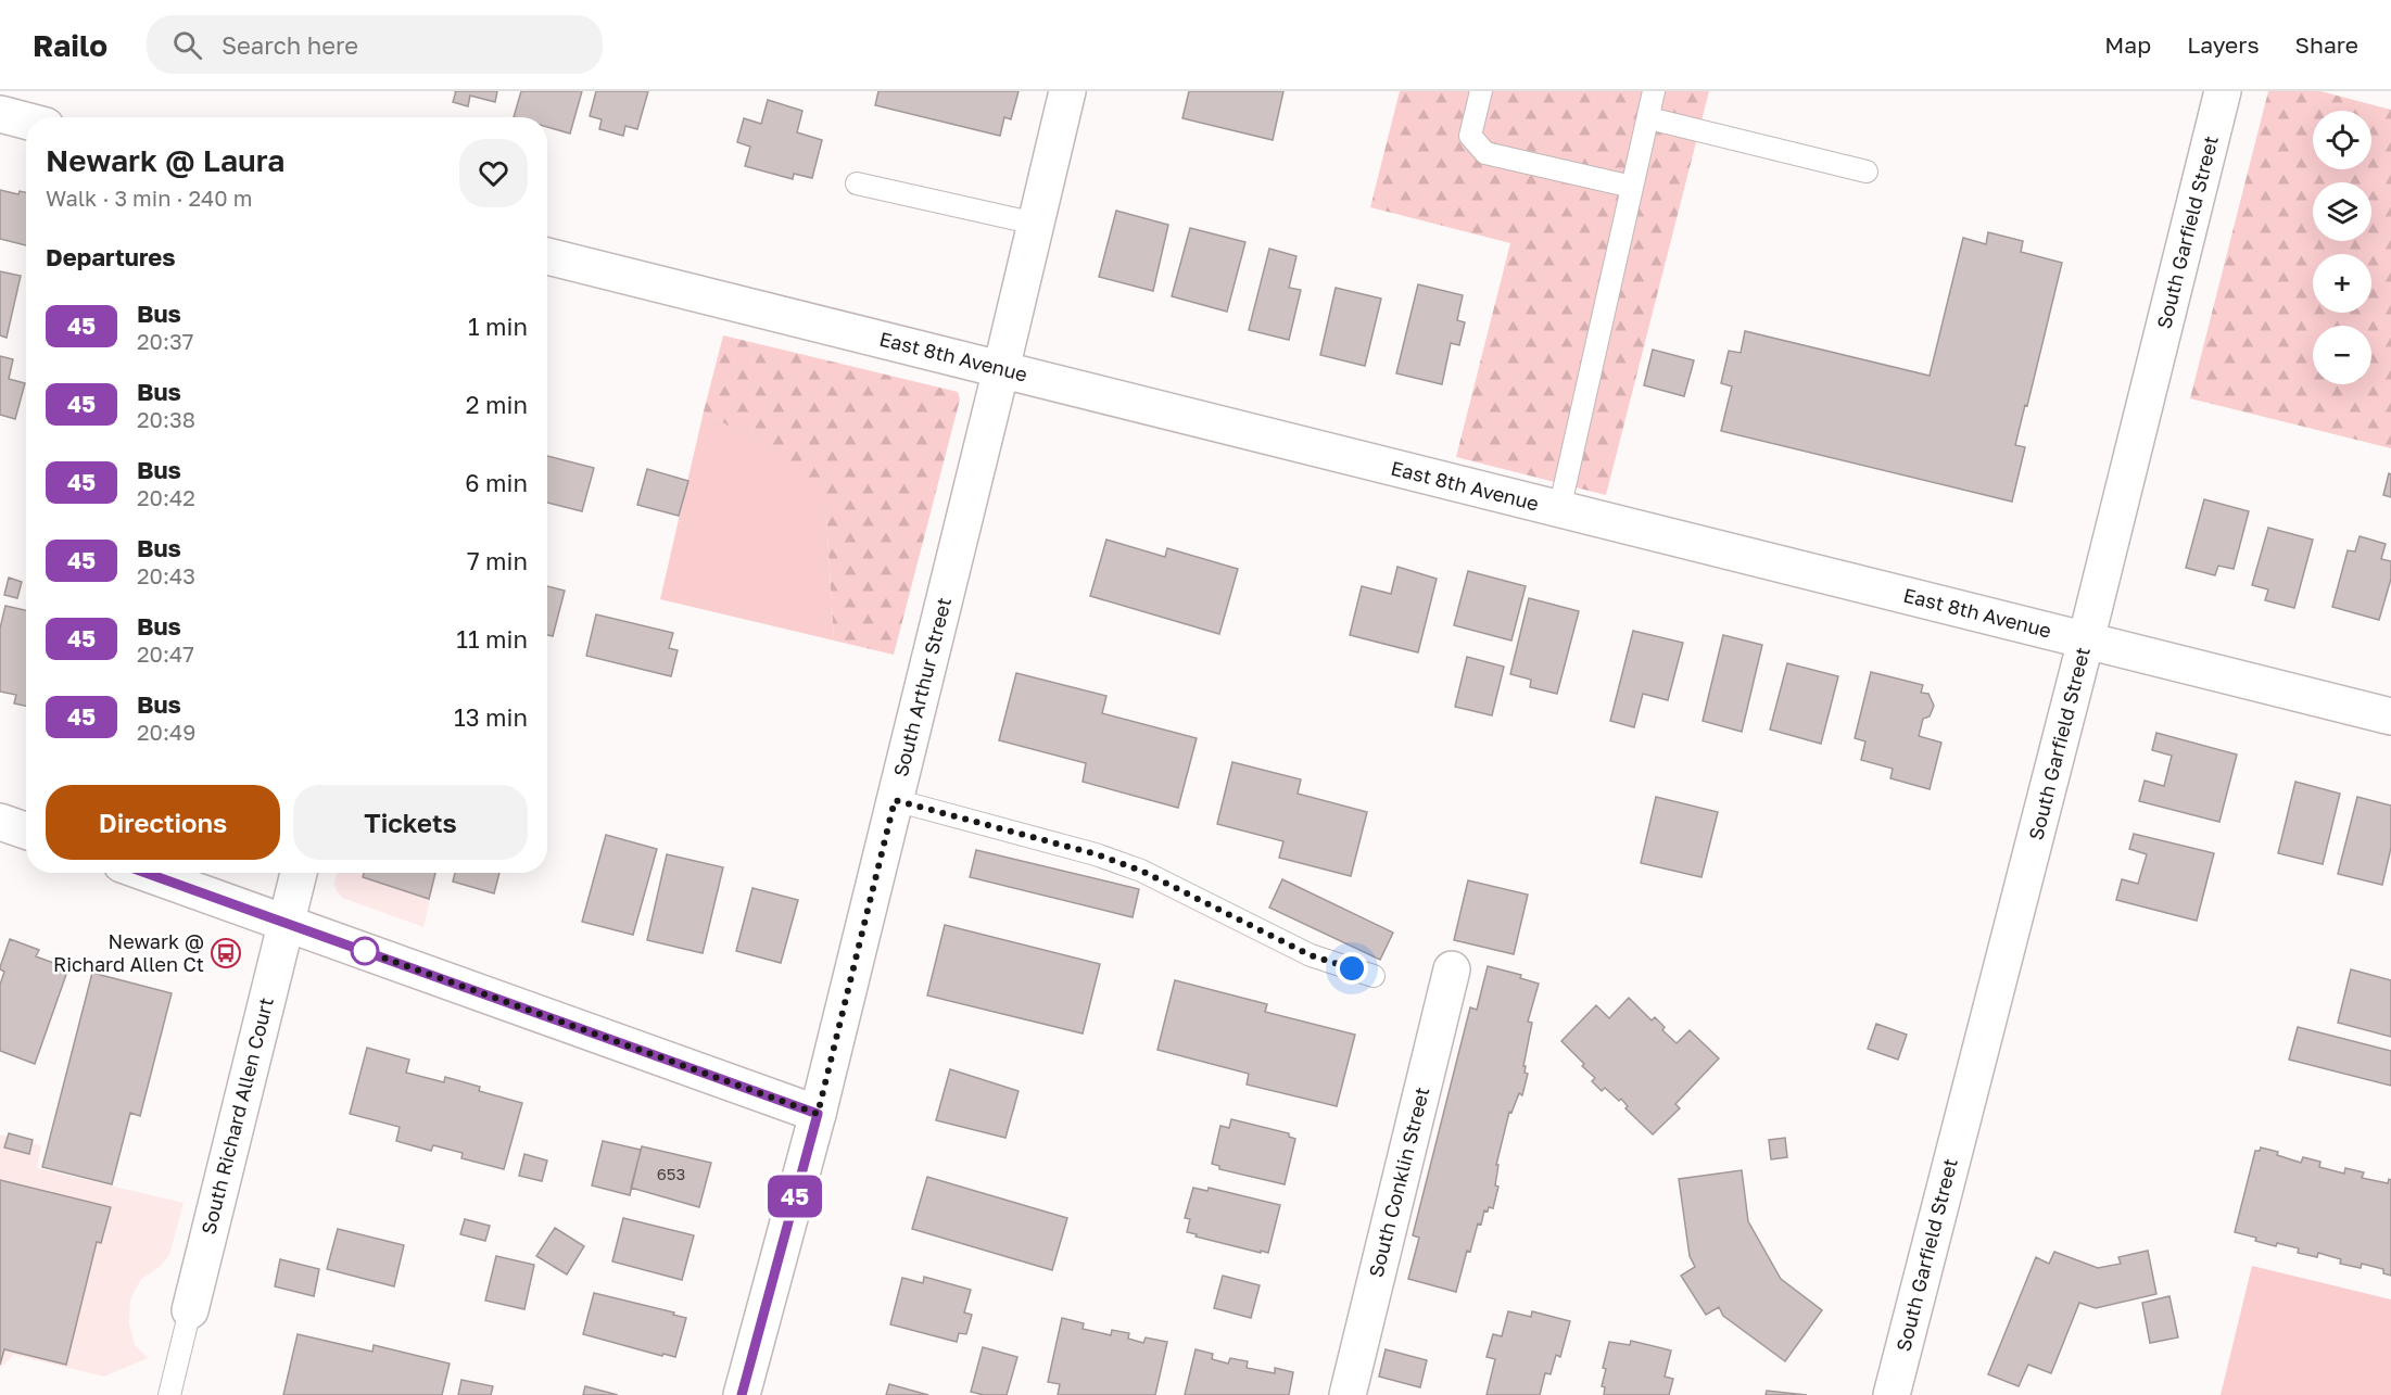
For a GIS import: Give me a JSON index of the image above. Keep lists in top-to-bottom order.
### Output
{
  "streets": {
    "street": [
      "South Garfield Street",
      "East 8th Avenue",
      "South Arthur Street",
      "South Richard Allen Court",
      "South Conklin Street"
    ]
  },
  "crossings": [
    ["South Garfield Street", "East 8th Avenue"],
    ["East 8th Avenue", "South Arthur Street"]
  ],
  "places": {
    "bus stop": ["Newark @ Richard Allen Ct"]
  },
  "lines": ["bus line 45"],
  "house_numbers": ["653"],
  "page": {
    "header": "Railo",
    "search": "Search here",
    "nav": ["Map", "Layers", "Share"],
    "on_map": "45",
    "map_buttons": ["+", "−"],
    "heading": [
      ["Newark @ Laura", "Walk · 3 min · 240 m"],
      "Departures"
    ],
    "list": [
      {
        "mark": "45",
        "name": "Bus",
        "note": "20:37",
        "value": "1 min"
      },
      {
        "mark": "45",
        "name": "Bus",
        "note": "20:38",
        "value": "2 min"
      },
      {
        "mark": "45",
        "name": "Bus",
        "note": "20:42",
        "value": "6 min"
      },
      {
        "mark": "45",
        "name": "Bus",
        "note": "20:43",
        "value": "7 min"
      },
      {
        "mark": "45",
        "name": "Bus",
        "note": "20:47",
        "value": "11 min"
      },
      {
        "mark": "45",
        "name": "Bus",
        "note": "20:49",
        "value": "13 min"
      }
    ],
    "buttons": ["Directions", "Tickets"]
  }
}
